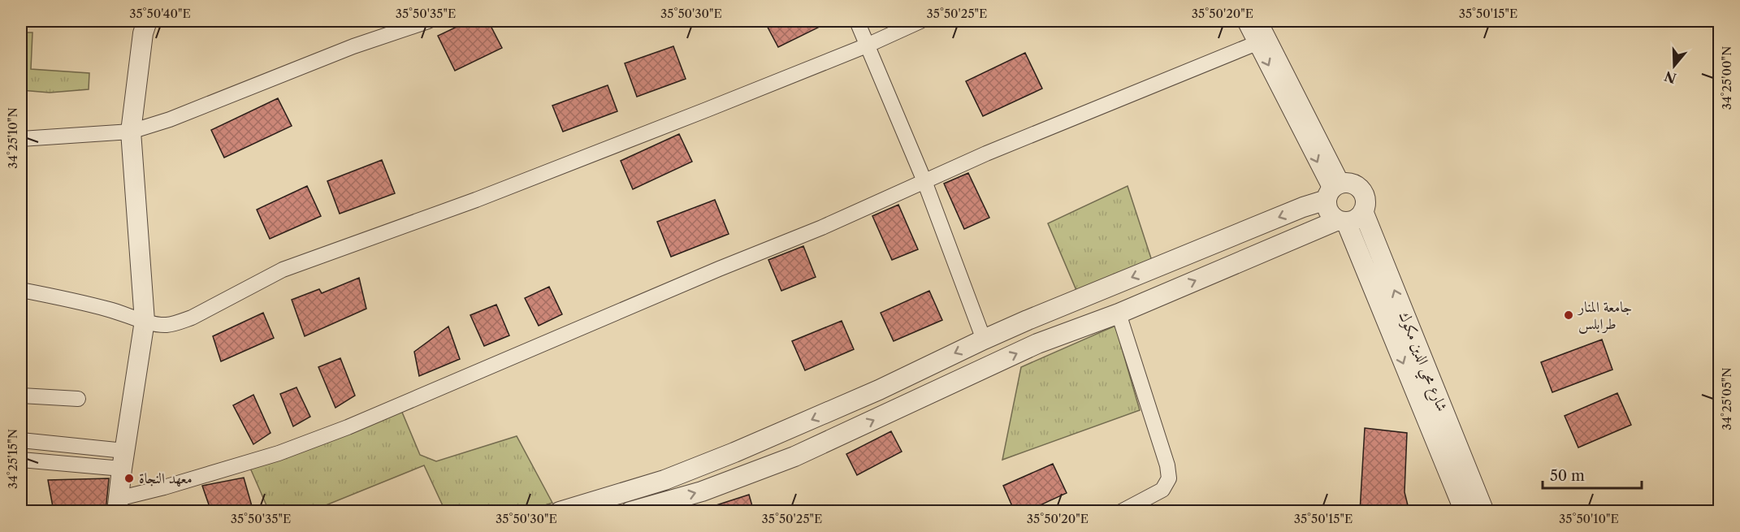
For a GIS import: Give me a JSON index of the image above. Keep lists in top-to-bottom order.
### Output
{
  "streets": {
    "street": ["شارع محي الدين مكوك"]
  },
  "places": ["جامعة المنار طرابلس", "معهد النجاة"],
  "scale_bar": "50 m",
  "north": "bottom",
  "coordinates": [
    "35°50'40\"E",
    "35°50'35\"E",
    "35°50'30\"E",
    "35°50'25\"E",
    "35°50'20\"E",
    "35°50'15\"E",
    "34°25'00\"N",
    "34°25'10\"N",
    "34°25'05\"N",
    "34°25'15\"N",
    "35°50'10\"E"
  ]
}
